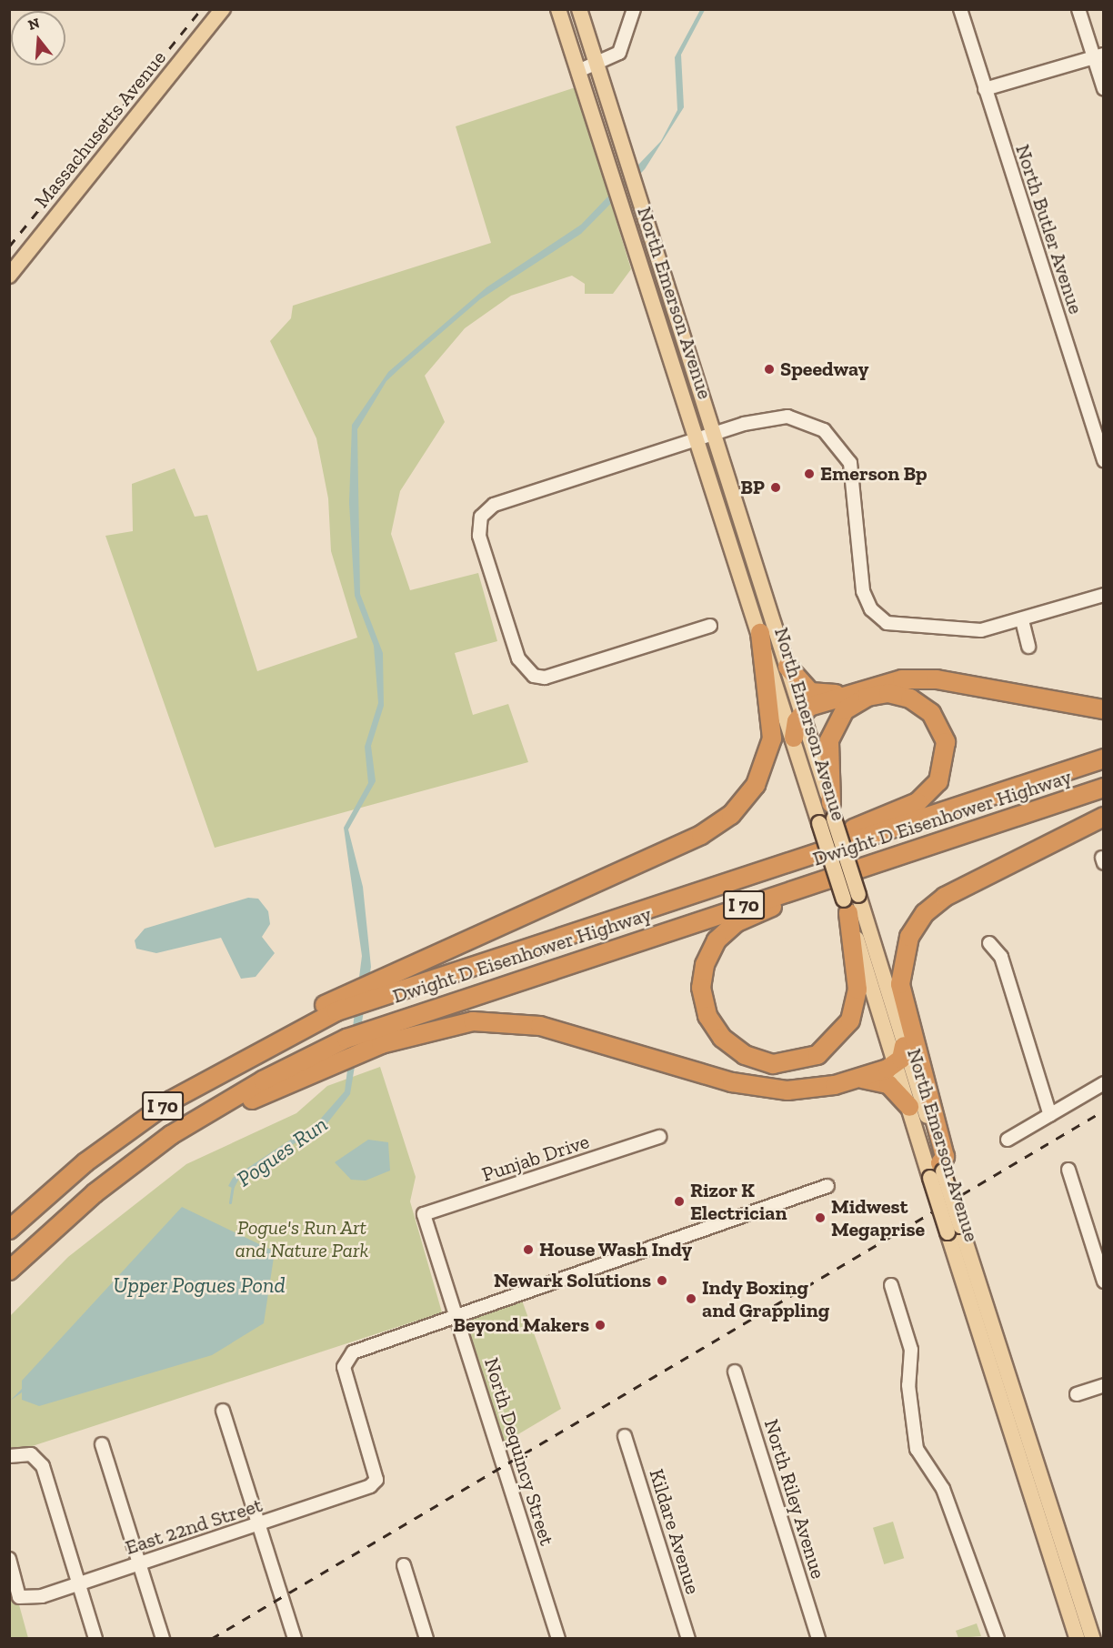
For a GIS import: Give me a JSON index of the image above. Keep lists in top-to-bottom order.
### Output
{
  "streets": {
    "highway": ["Dwight D Eisenhower Highway", "I 70"],
    "main road": ["Massachusetts Avenue", "North Emerson Avenue"],
    "street": [
      "North Butler Avenue",
      "Punjab Drive",
      "North Dequincy Street",
      "North Riley Avenue",
      "East 22nd Street",
      "Kildare Avenue"
    ]
  },
  "crossings": [
    ["Dwight D Eisenhower Highway", "I 70"],
    ["Punjab Drive", "North Dequincy Street"],
    ["North Dequincy Street", "East 22nd Street"]
  ],
  "water": ["Pogues Run", "Upper Pogues Pond"],
  "parks": ["Pogue's Run Art and Nature Park"],
  "places": [
    "Speedway",
    "Emerson Bp",
    "BP",
    "Rizor K Electrician",
    "Midwest Megaprise",
    "House Wash Indy",
    "Newark Solutions",
    "Indy Boxing and Grappling",
    "Beyond Makers"
  ],
  "north": "top"
}
